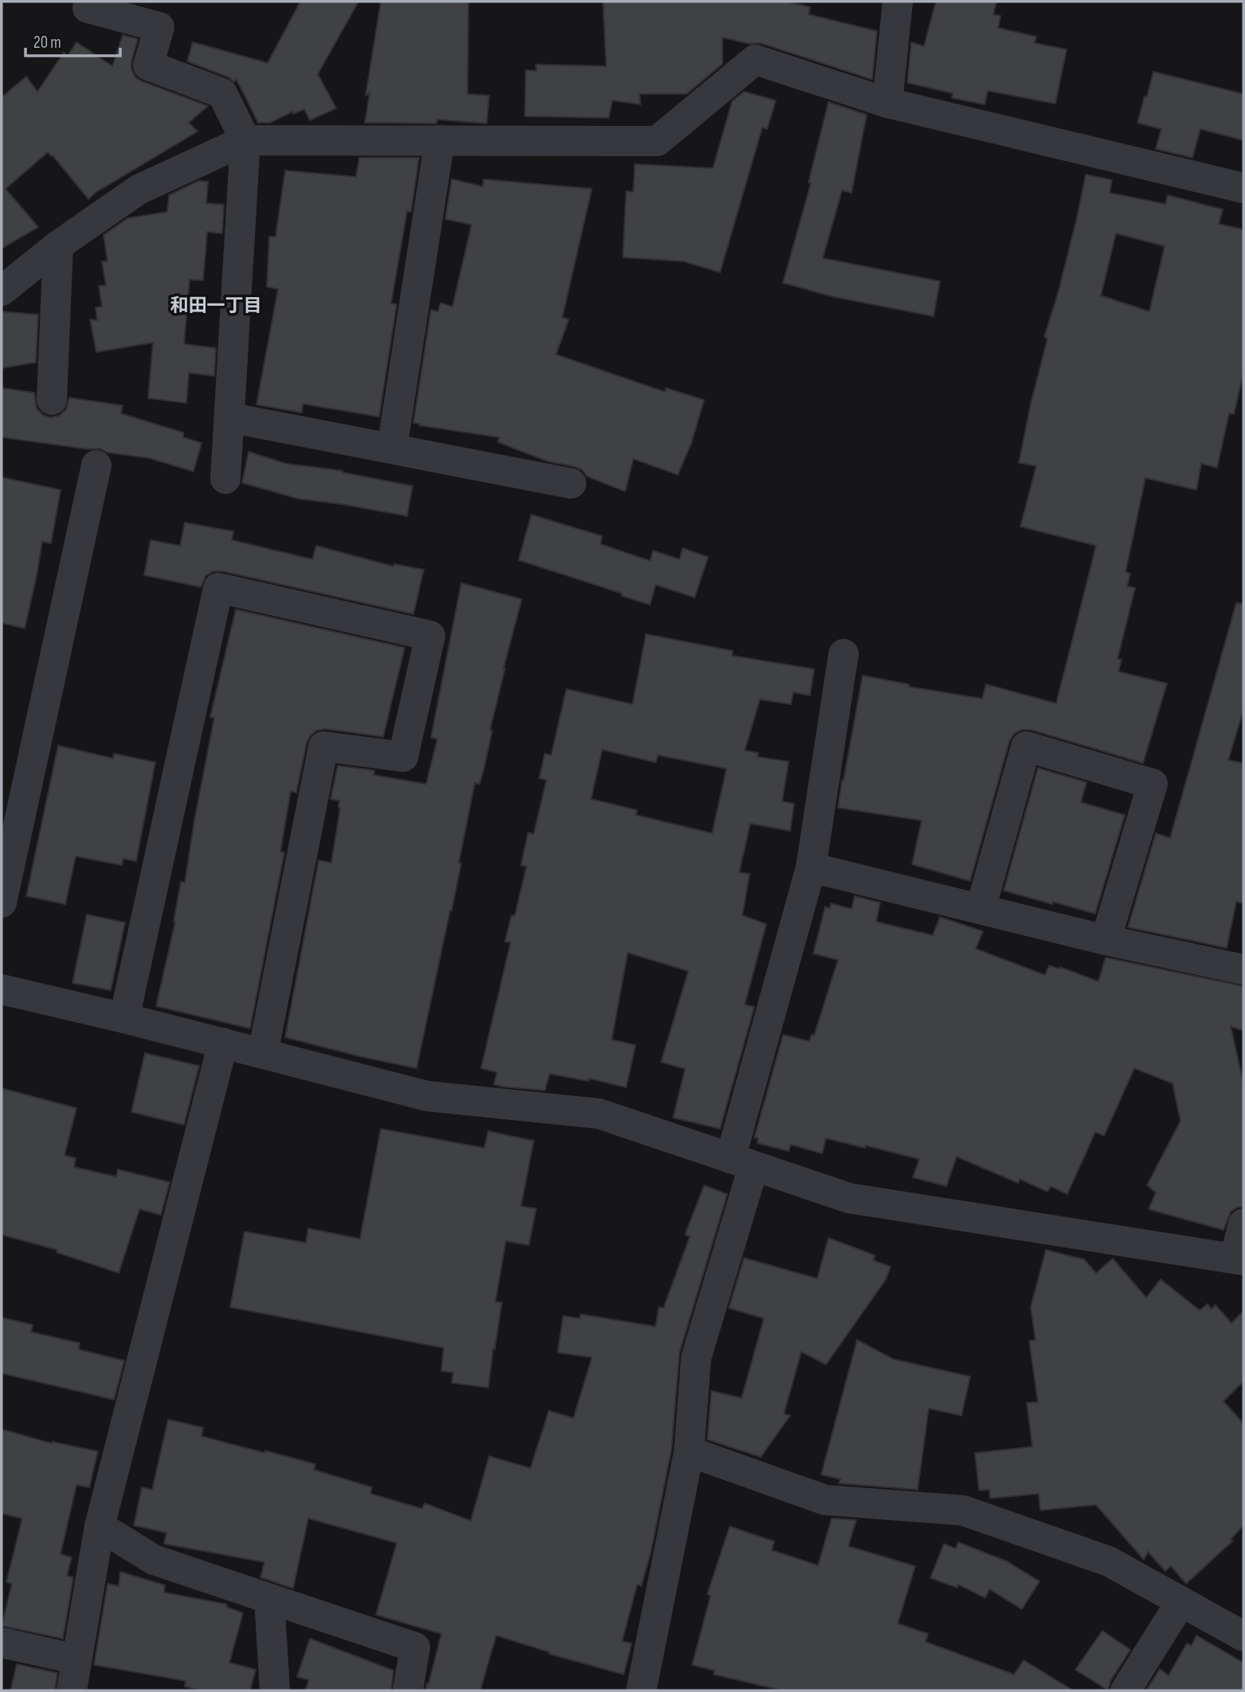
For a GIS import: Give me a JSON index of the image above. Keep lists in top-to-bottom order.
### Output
{
  "districts": ["和田一丁目"],
  "scale_bar": "20 m"
}
